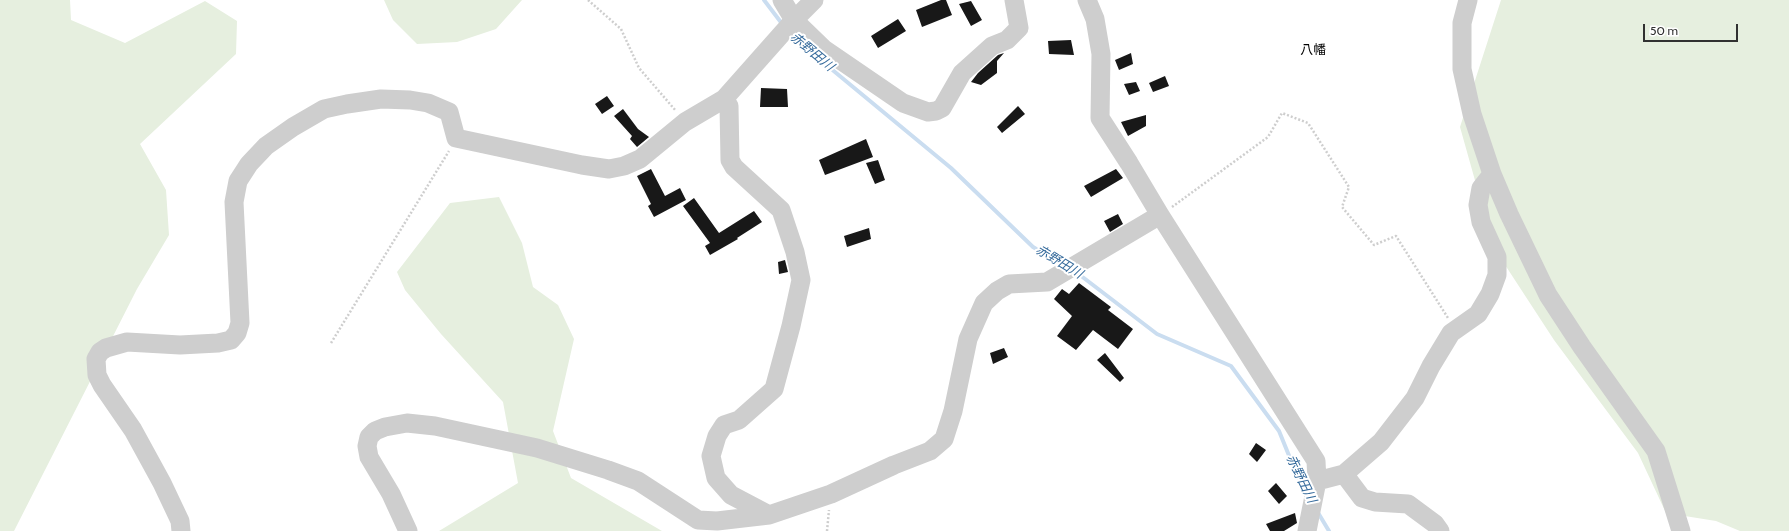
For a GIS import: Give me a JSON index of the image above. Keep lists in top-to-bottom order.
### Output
{
  "districts": ["八幡"],
  "water": ["赤野田川"],
  "scale_bar": "50 m"
}
